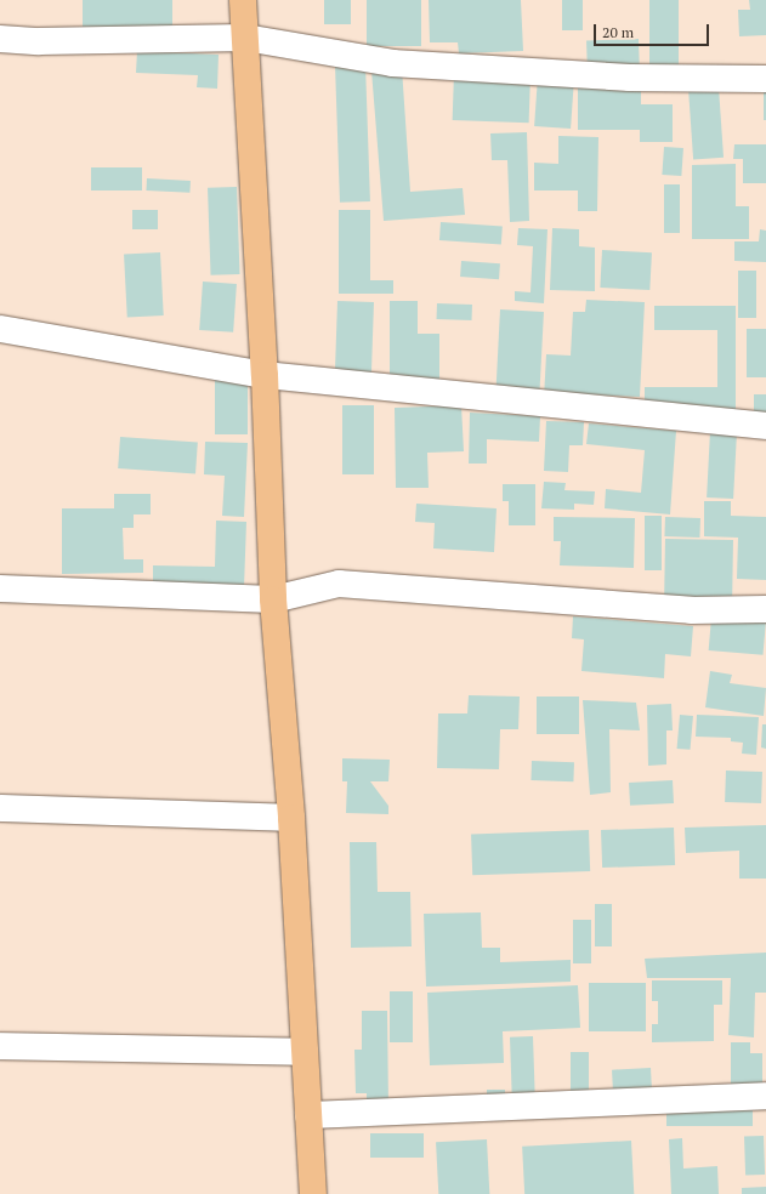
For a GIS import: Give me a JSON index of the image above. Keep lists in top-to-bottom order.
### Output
{
  "scale_bar": "20 m"
}
